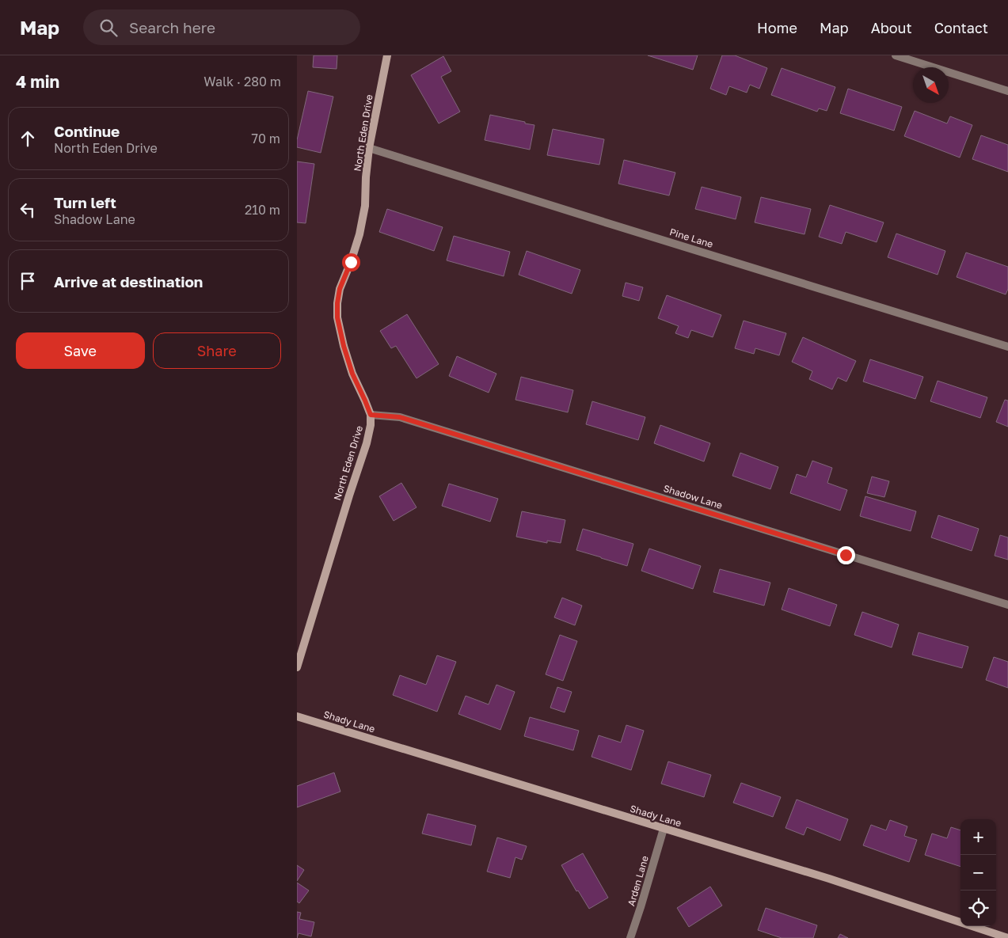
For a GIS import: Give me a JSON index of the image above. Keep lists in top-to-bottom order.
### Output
{
  "streets": {
    "street": [
      "North Eden Drive",
      "Pine Lane",
      "Shadow Lane",
      "Shady Lane",
      "Arden Lane"
    ]
  },
  "crossings": [
    ["North Eden Drive", "Pine Lane"],
    ["North Eden Drive", "Shadow Lane"],
    ["Shady Lane", "Arden Lane"]
  ],
  "north": "bottom right",
  "page": {
    "header": "Map",
    "search": "Search here",
    "nav": [
      "Home",
      "Map",
      "About",
      "Contact"
    ],
    "heading": ["4 min", "Walk · 280 m"],
    "list": [
      ["Continue", "North Eden Drive", "70 m"],
      ["Turn left", "Shadow Lane", "210 m"],
      "Arrive at destination"
    ],
    "buttons": ["Save", "Share"],
    "map_buttons": ["+", "−"]
  }
}
